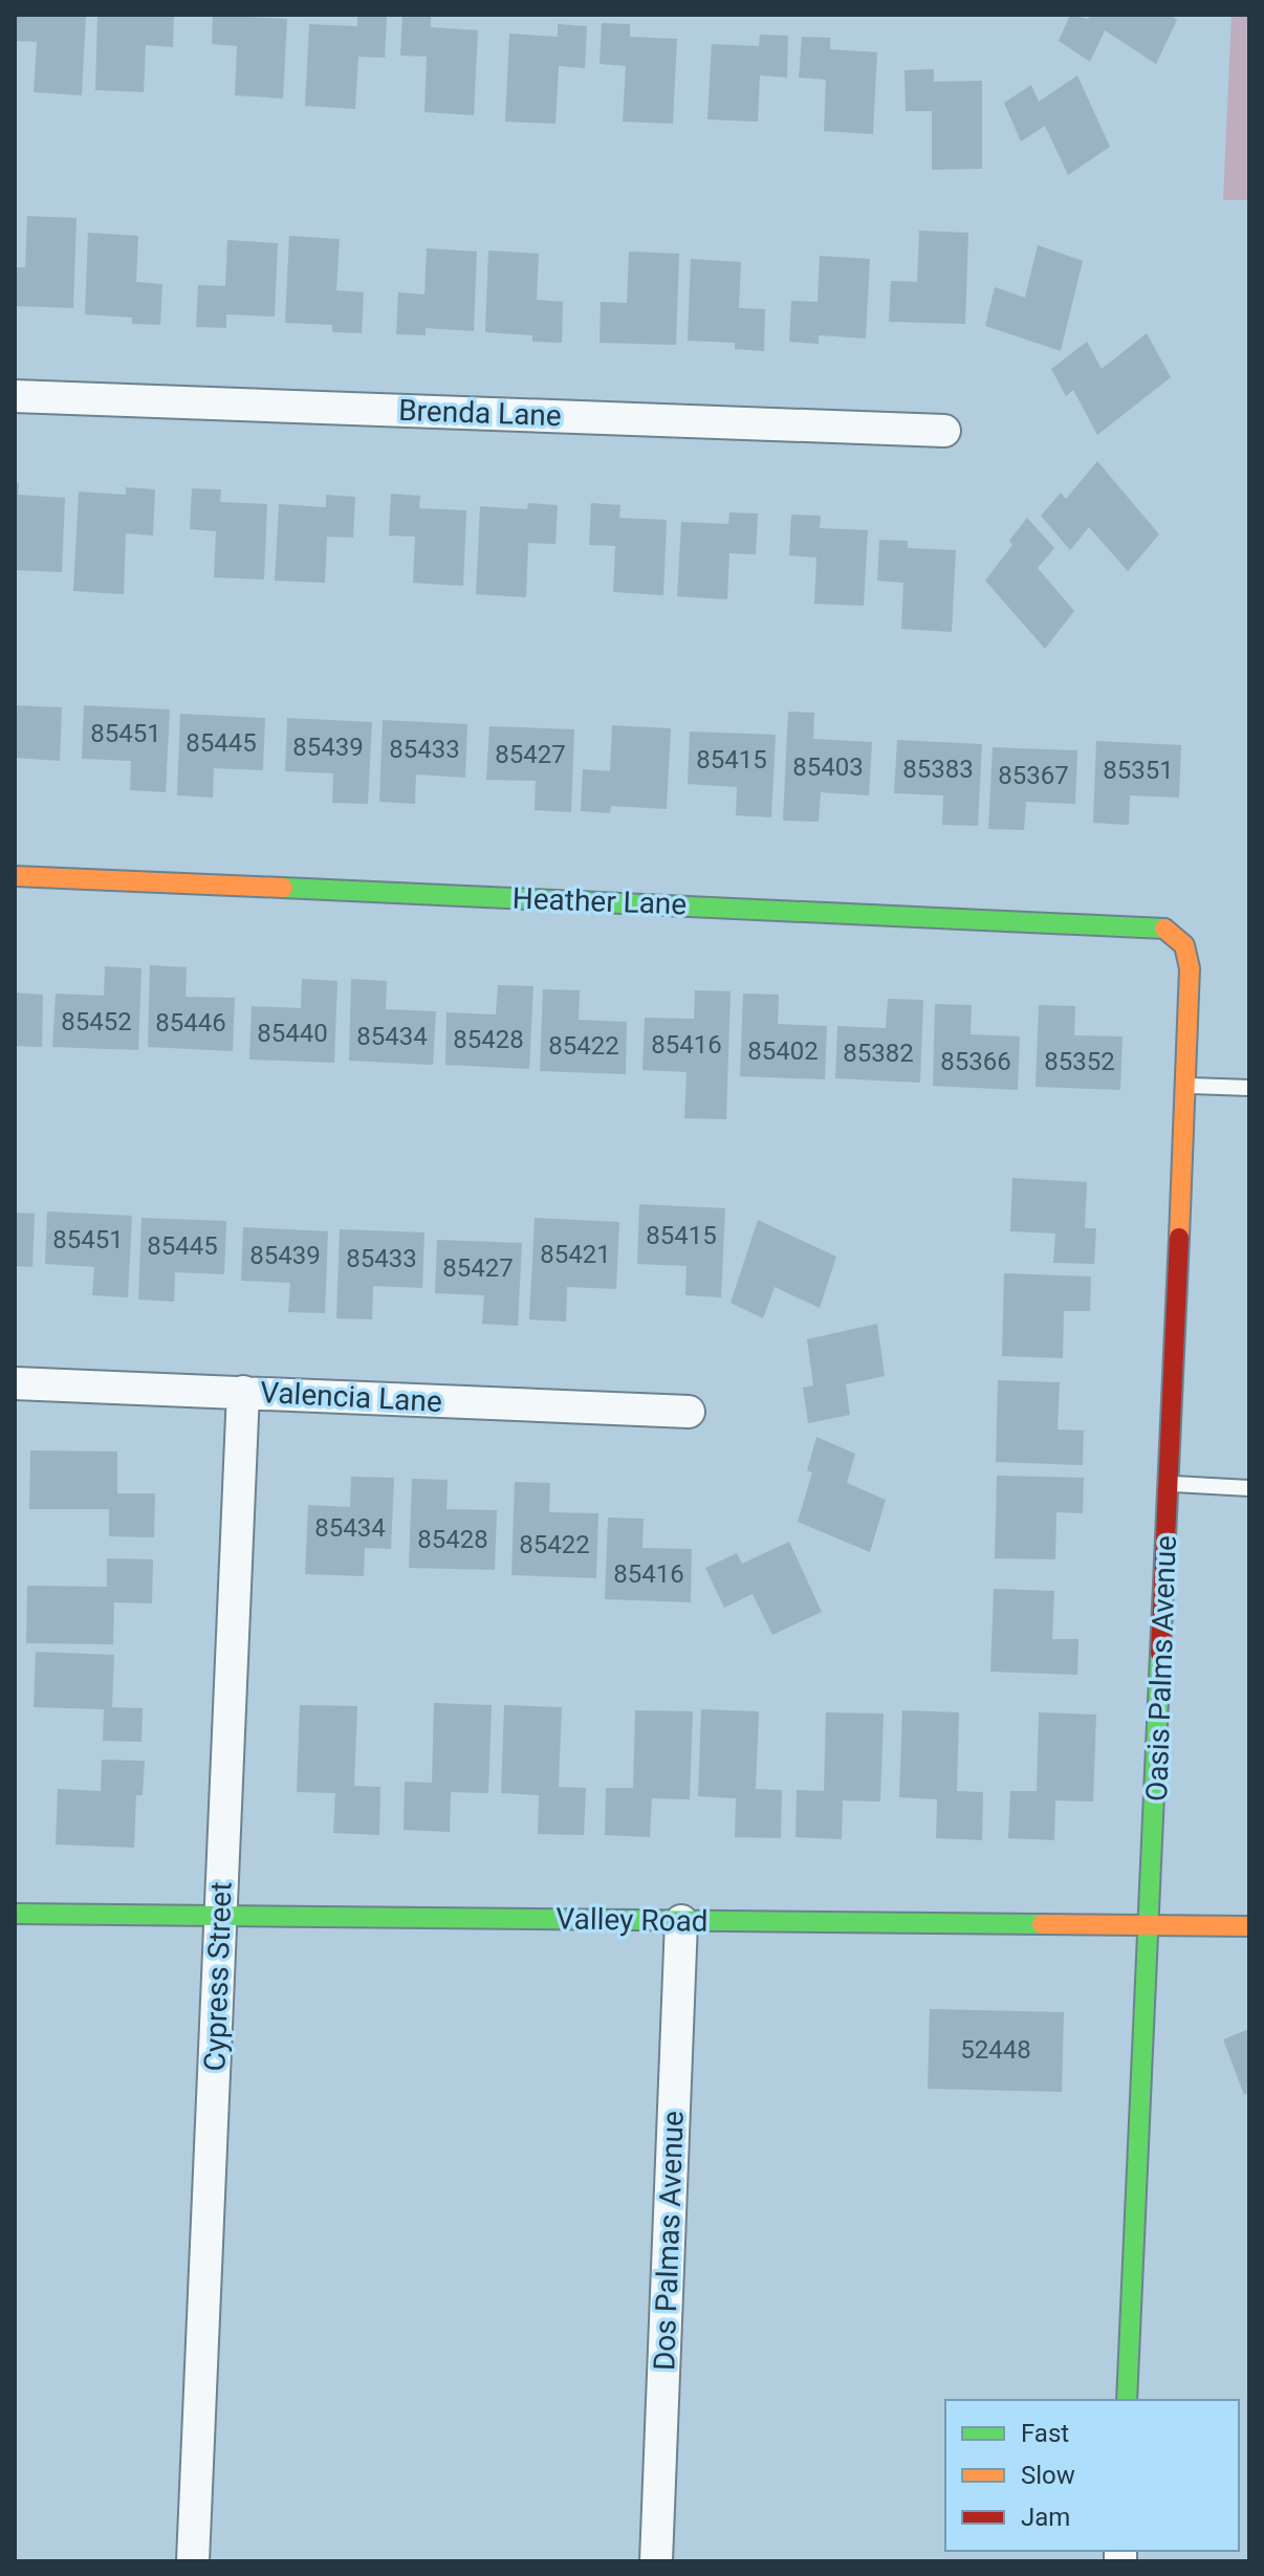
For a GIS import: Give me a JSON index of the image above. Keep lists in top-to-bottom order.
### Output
{
  "streets": {
    "street": [
      "Brenda Lane",
      "Heather Lane",
      "Valencia Lane",
      "Oasis Palms Avenue",
      "Valley Road",
      "Cypress Street",
      "Dos Palmas Avenue"
    ]
  },
  "crossings": [
    ["Heather Lane", "Oasis Palms Avenue"],
    ["Valencia Lane", "Cypress Street"],
    ["Oasis Palms Avenue", "Valley Road"],
    ["Valley Road", "Cypress Street"],
    ["Valley Road", "Dos Palmas Avenue"]
  ],
  "house_numbers": [
    "85451",
    "85445",
    "85439",
    "85433",
    "85427",
    "85415",
    "85403",
    "85383",
    "85351",
    "85367",
    "85452",
    "85446",
    "85440",
    "85434",
    "85428",
    "85416",
    "85422",
    "85402",
    "85382",
    "85366",
    "85352",
    "85415",
    "85451",
    "85445",
    "85421",
    "85439",
    "85433",
    "85427",
    "85434",
    "85428",
    "85422",
    "85416",
    "52448"
  ],
  "legend": ["Fast", "Slow", "Jam"]
}
